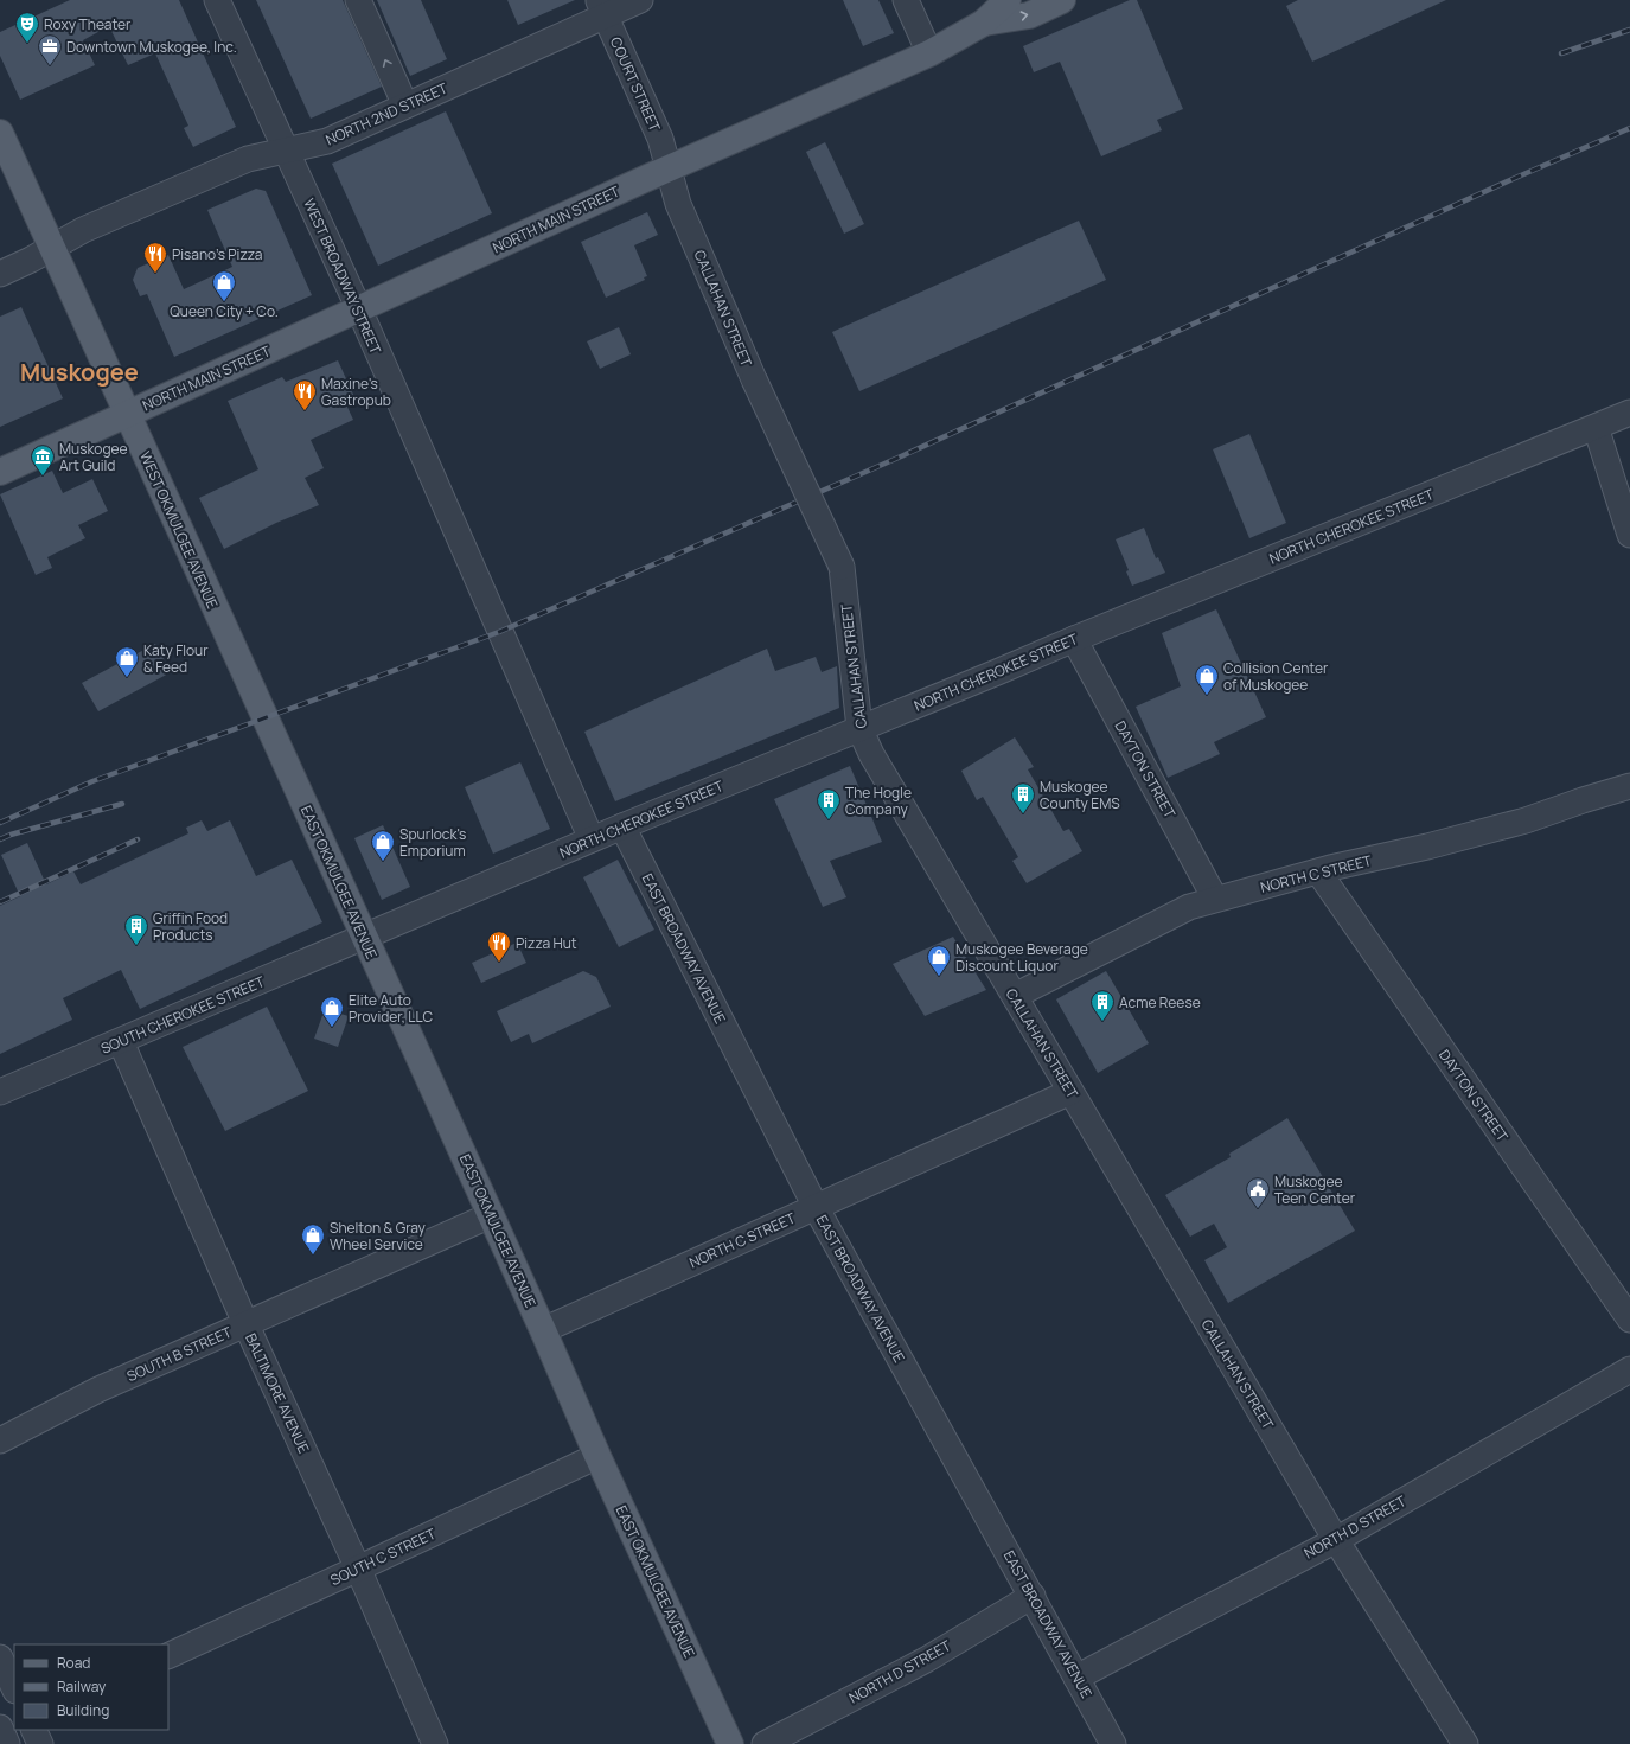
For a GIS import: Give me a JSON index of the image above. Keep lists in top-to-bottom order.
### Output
{
  "streets": {
    "main road": ["NORTH MAIN STREET", "WEST OKMULGEE AVENUE", "EAST OKMULGEE AVENUE"],
    "street": [
      "COURT STREET",
      "NORTH 2ND STREET",
      "WEST BROADWAY STREET",
      "CALLAHAN STREET",
      "NORTH CHEROKEE STREET",
      "DAYTON STREET",
      "NORTH C STREET",
      "EAST BROADWAY AVENUE",
      "SOUTH CHEROKEE STREET",
      "SOUTH B STREET",
      "BALTIMORE AVENUE",
      "NORTH D STREET",
      "SOUTH C STREET"
    ]
  },
  "crossings": [
    ["COURT STREET", "NORTH 2ND STREET"],
    ["COURT STREET", "NORTH MAIN STREET"],
    ["COURT STREET", "CALLAHAN STREET"],
    ["NORTH 2ND STREET", "WEST BROADWAY STREET"],
    ["NORTH 2ND STREET", "WEST OKMULGEE AVENUE"],
    ["NORTH MAIN STREET", "WEST BROADWAY STREET"],
    ["NORTH MAIN STREET", "CALLAHAN STREET"],
    ["NORTH MAIN STREET", "WEST OKMULGEE AVENUE"],
    ["WEST BROADWAY STREET", "NORTH CHEROKEE STREET"],
    ["CALLAHAN STREET", "NORTH CHEROKEE STREET"],
    ["CALLAHAN STREET", "NORTH C STREET"],
    ["CALLAHAN STREET", "NORTH D STREET"],
    ["NORTH CHEROKEE STREET", "DAYTON STREET"],
    ["NORTH CHEROKEE STREET", "EAST OKMULGEE AVENUE"],
    ["NORTH CHEROKEE STREET", "EAST BROADWAY AVENUE"],
    ["NORTH CHEROKEE STREET", "SOUTH CHEROKEE STREET"],
    ["WEST OKMULGEE AVENUE", "EAST OKMULGEE AVENUE"],
    ["DAYTON STREET", "NORTH C STREET"],
    ["NORTH C STREET", "EAST OKMULGEE AVENUE"],
    ["NORTH C STREET", "EAST BROADWAY AVENUE"],
    ["EAST OKMULGEE AVENUE", "SOUTH CHEROKEE STREET"],
    ["EAST OKMULGEE AVENUE", "SOUTH B STREET"],
    ["EAST OKMULGEE AVENUE", "SOUTH C STREET"],
    ["EAST BROADWAY AVENUE", "NORTH D STREET"],
    ["SOUTH CHEROKEE STREET", "BALTIMORE AVENUE"],
    ["SOUTH B STREET", "BALTIMORE AVENUE"],
    ["BALTIMORE AVENUE", "SOUTH C STREET"]
  ],
  "districts": ["Muskogee"],
  "places": {
    "theatre": ["Roxy Theater"],
    "office": ["Downtown Muskogee, Inc."],
    "restaurant": ["Pisano's Pizza", "Maxine's Gastropub", "Pizza Hut"],
    "shop": [
      "Queen City + Co.",
      "Katy Flour & Feed",
      "Collision Center of Muskogee",
      "Spurlock's Emporium",
      "Muskogee Beverage Discount Liquor",
      "Elite Auto Provider, LLC",
      "Shelton & Gray Wheel Service"
    ],
    "museum": ["Muskogee Art Guild"],
    "building": [
      "Muskogee County EMS",
      "The Hogle Company",
      "Griffin Food Products",
      "Acme Reese"
    ],
    "public building": ["Muskogee Teen Center"]
  },
  "legend": ["Road", "Railway", "Building"]
}
